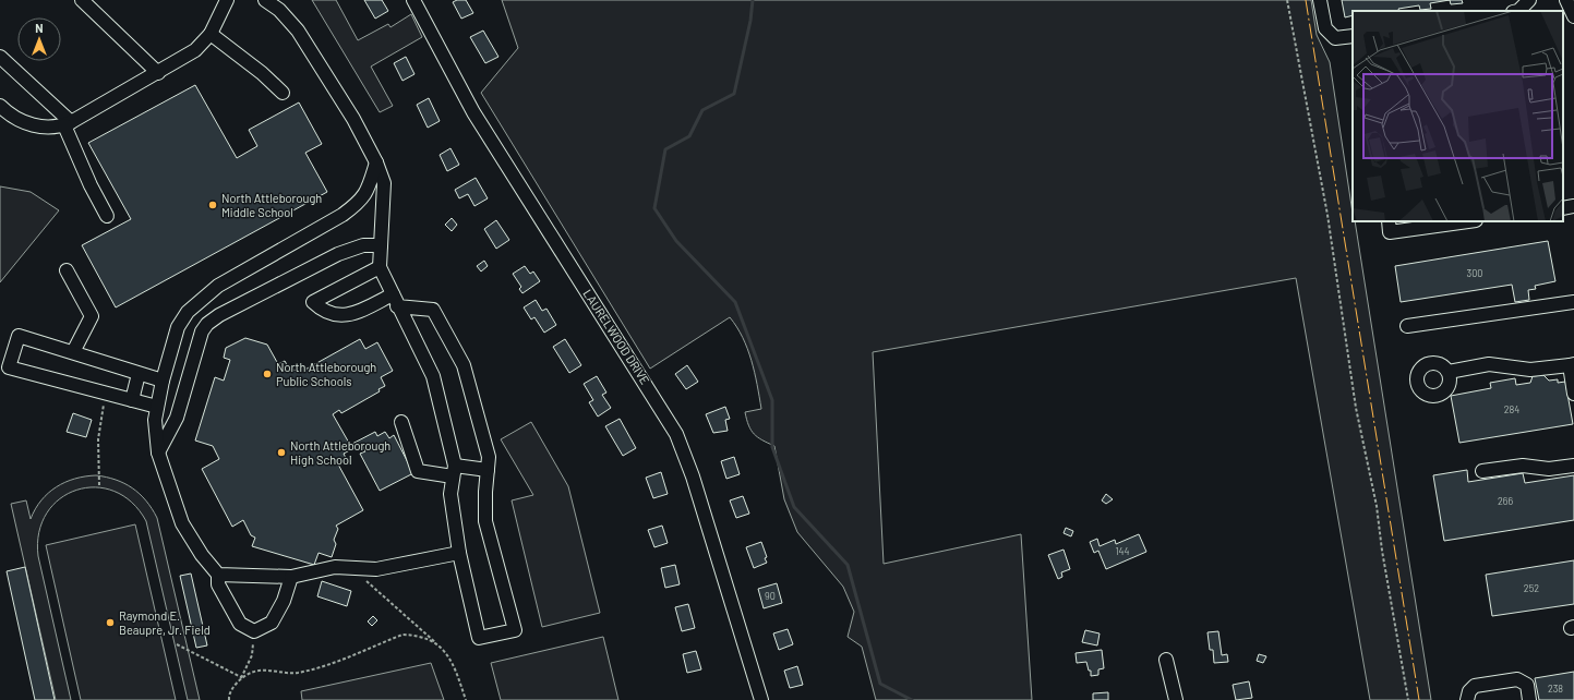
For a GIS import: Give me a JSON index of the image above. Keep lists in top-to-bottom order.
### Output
{
  "streets": {
    "street": ["LAURELWOOD DRIVE"]
  },
  "places": [
    "North Attleborough Middle School",
    "North Attleborough Public Schools",
    "North Attleborough High School",
    "Raymond E. Beaupre, Jr. Field"
  ],
  "house_numbers": [
    "300",
    "284",
    "266",
    "144",
    "252",
    "90",
    "238"
  ],
  "north": "top"
}
